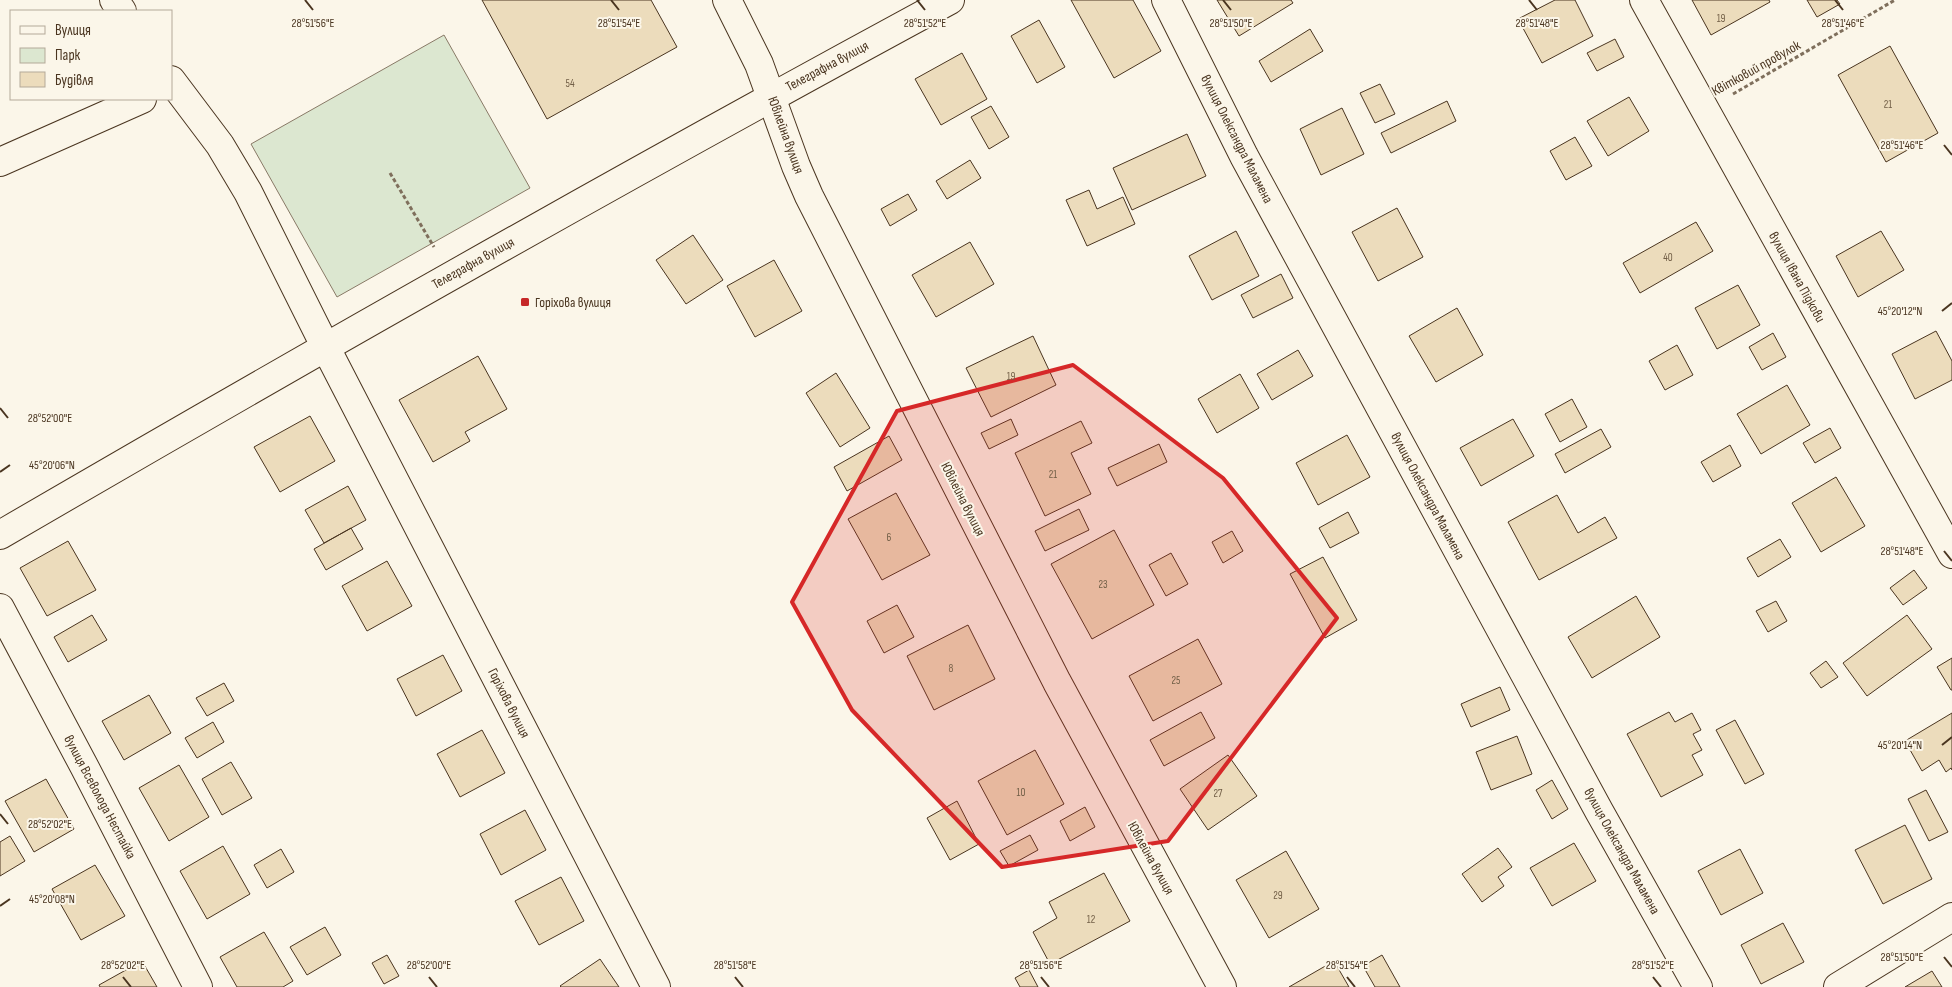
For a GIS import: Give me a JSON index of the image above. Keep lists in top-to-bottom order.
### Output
{
  "streets": {
    "street": [
      "Телеграфна вулиця",
      "Ювілейна вулиця",
      "вулиця Олександра Маламена",
      "вулиця Івана Підкови",
      "Горіхова вулиця",
      "вулиця Всеволода Нестайка"
    ],
    "path": ["Квітковий провулок"]
  },
  "crossings": [
    ["Телеграфна вулиця", "Ювілейна вулиця"],
    ["Телеграфна вулиця", "Горіхова вулиця"],
    ["Квітковий провулок", "вулиця Івана Підкови"]
  ],
  "places": {
    "transit": ["Горіхова вулиця"]
  },
  "house_numbers": [
    "19",
    "54",
    "21",
    "40",
    "19",
    "21",
    "6",
    "23",
    "8",
    "25",
    "10",
    "27",
    "29",
    "12"
  ],
  "legend": ["Вулиця", "Парк", "Будівля"],
  "coordinates": [
    "28°51'56\"E",
    "28°51'54\"E",
    "28°51'52\"E",
    "28°51'50\"E",
    "28°51'48\"E",
    "28°51'46\"E",
    "45°20'12\"N",
    "28°52'00\"E",
    "45°20'06\"N",
    "45°20'14\"N",
    "28°52'02\"E",
    "45°20'08\"N",
    "28°51'58\"E"
  ]
}
